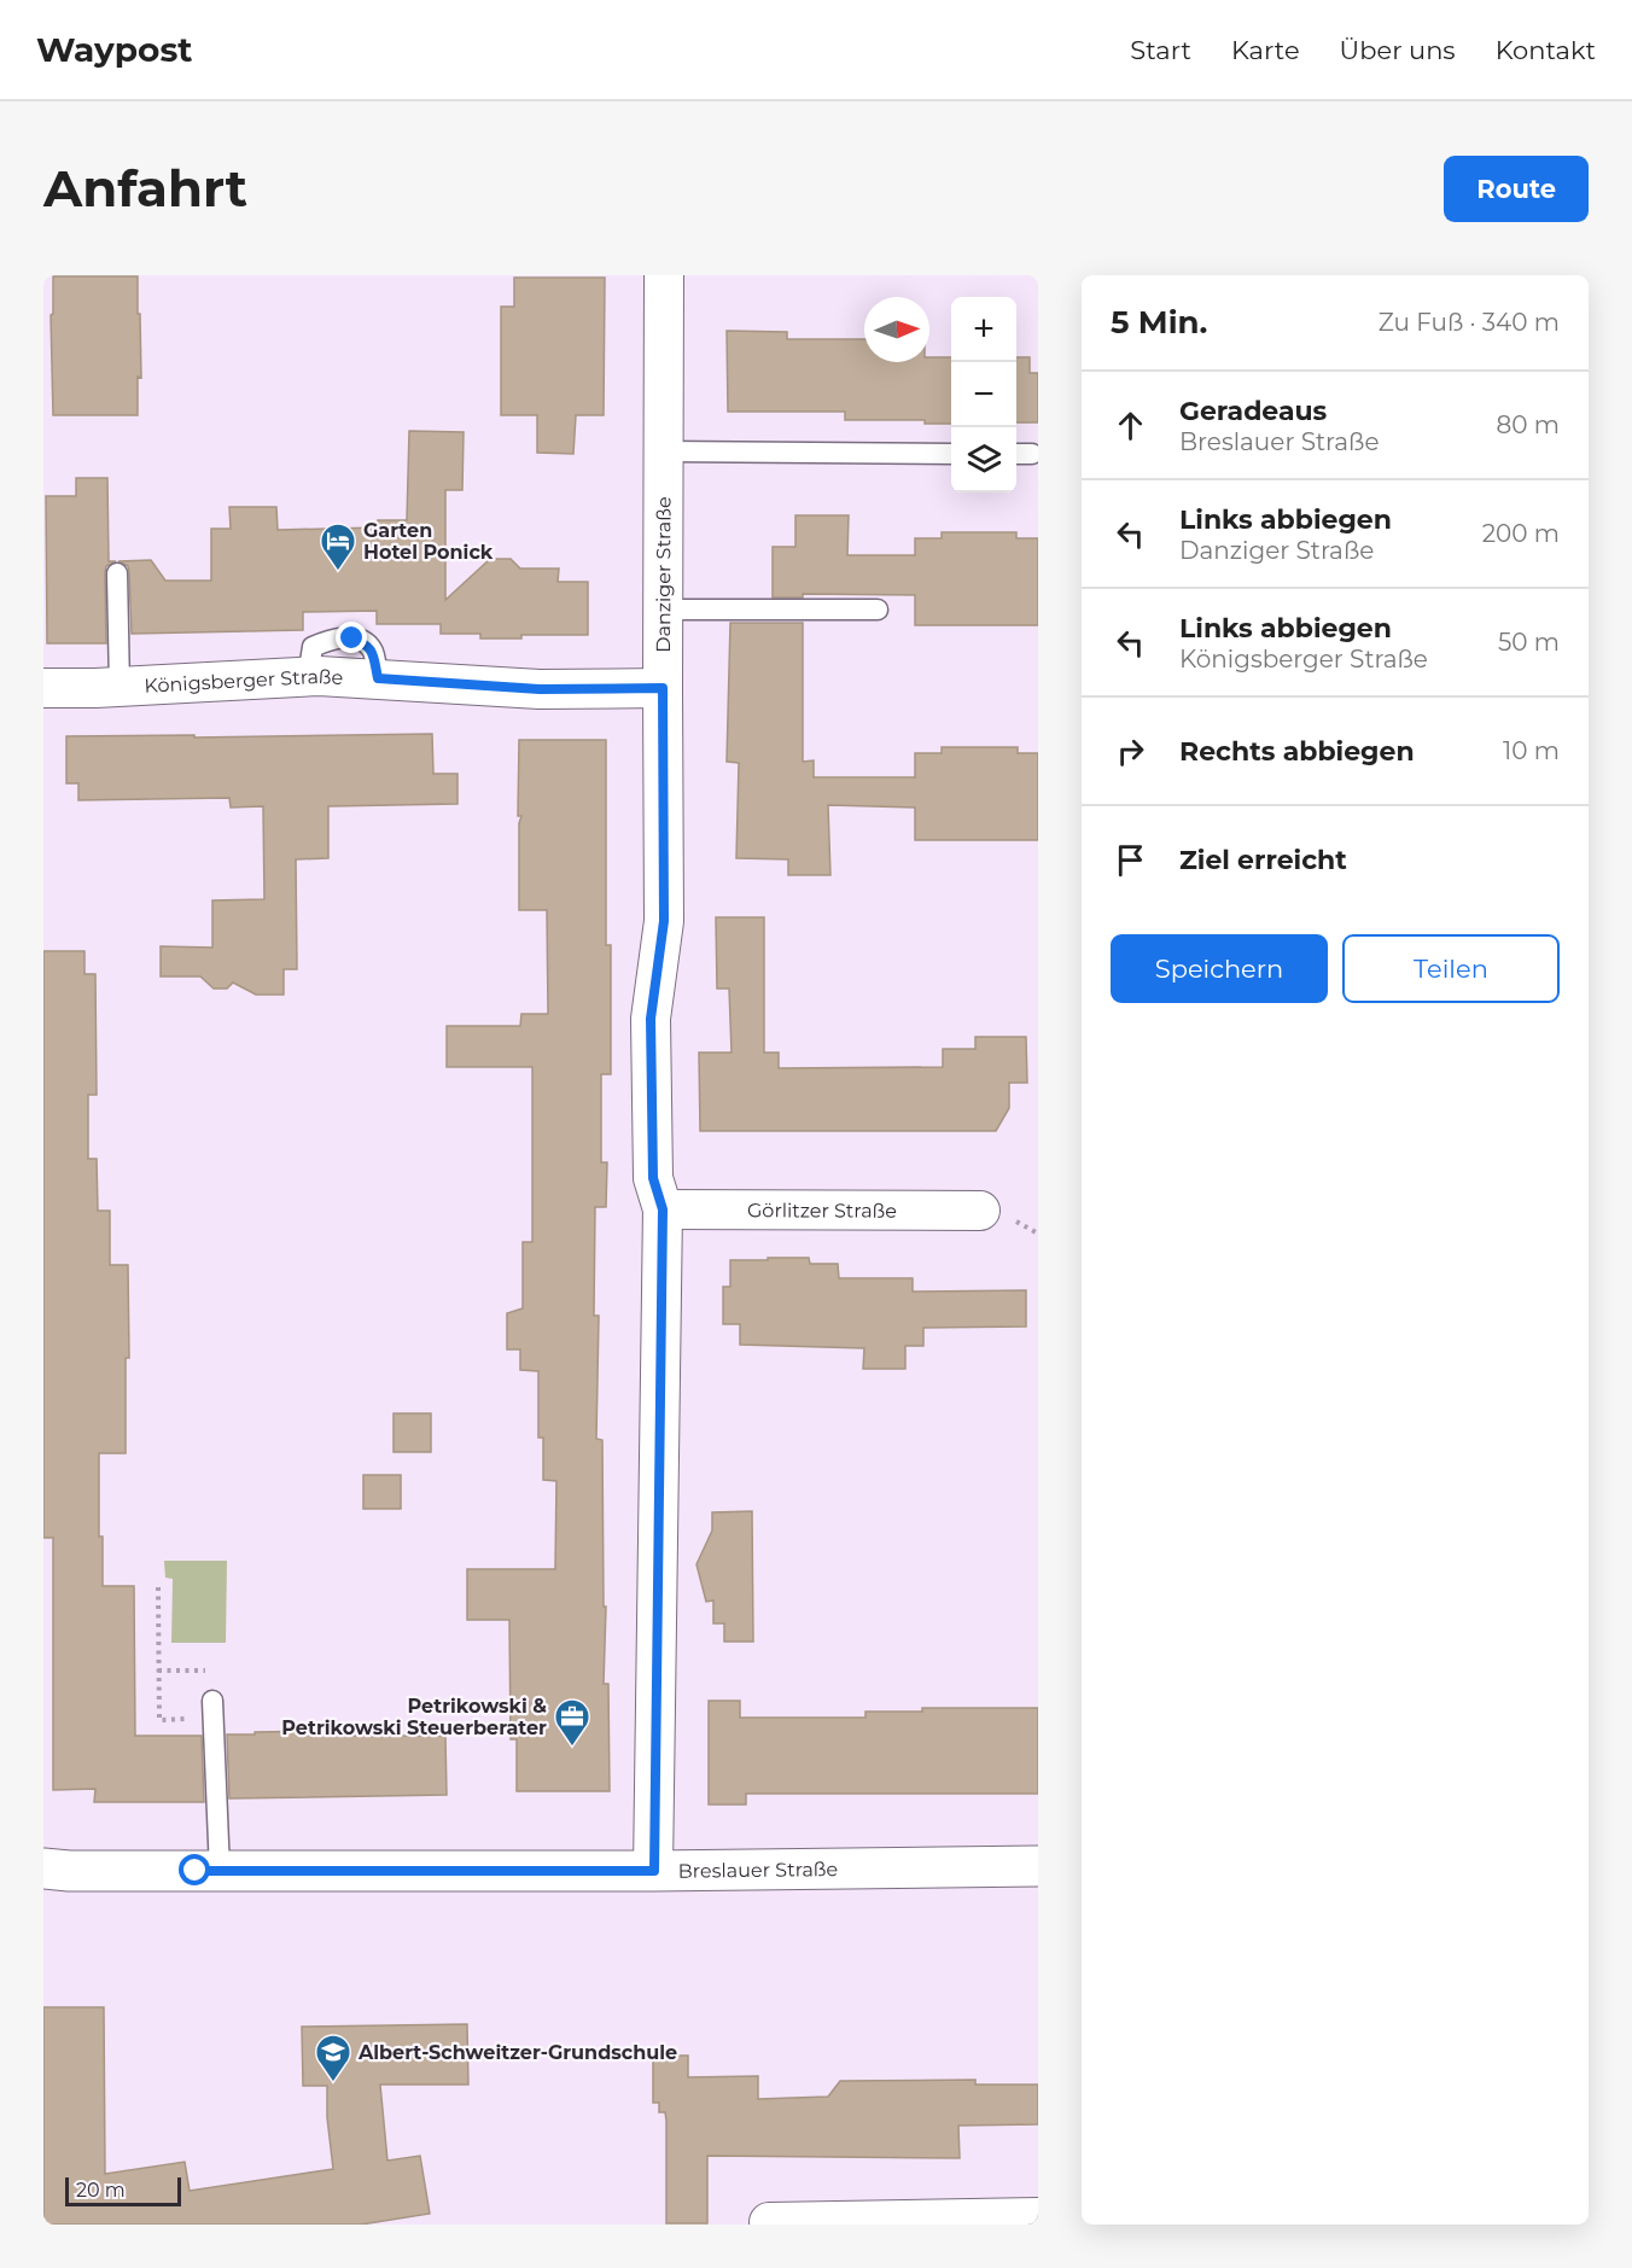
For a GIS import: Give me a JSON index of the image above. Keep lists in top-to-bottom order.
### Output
{
  "streets": {
    "street": [
      "Danziger Straße",
      "Königsberger Straße",
      "Görlitzer Straße",
      "Breslauer Straße"
    ]
  },
  "crossings": [
    ["Danziger Straße", "Königsberger Straße"],
    ["Danziger Straße", "Görlitzer Straße"],
    ["Danziger Straße", "Breslauer Straße"]
  ],
  "places": {
    "hotel": ["Garten Hotel Ponick"],
    "office": ["Petrikowski & Petrikowski Steuerberater"],
    "school or university": ["Albert-Schweitzer-Grundschule"]
  },
  "scale_bar": "20 m",
  "north": "right",
  "page": {
    "header": "Waypost",
    "nav": [
      "Start",
      "Karte",
      "Über uns",
      "Kontakt"
    ],
    "buttons": [
      "Route",
      ["Speichern", "Teilen"]
    ],
    "title": "Anfahrt",
    "heading": ["5 Min.", "Zu Fuß · 340 m"],
    "map_buttons": ["+", "−"],
    "list": [
      ["Geradeaus", "Breslauer Straße", "80 m"],
      ["Links abbiegen", "Danziger Straße", "200 m"],
      ["Links abbiegen", "Königsberger Straße", "50 m"],
      ["Rechts abbiegen", "10 m"],
      "Ziel erreicht"
    ],
    "scale": "20 m"
  }
}
